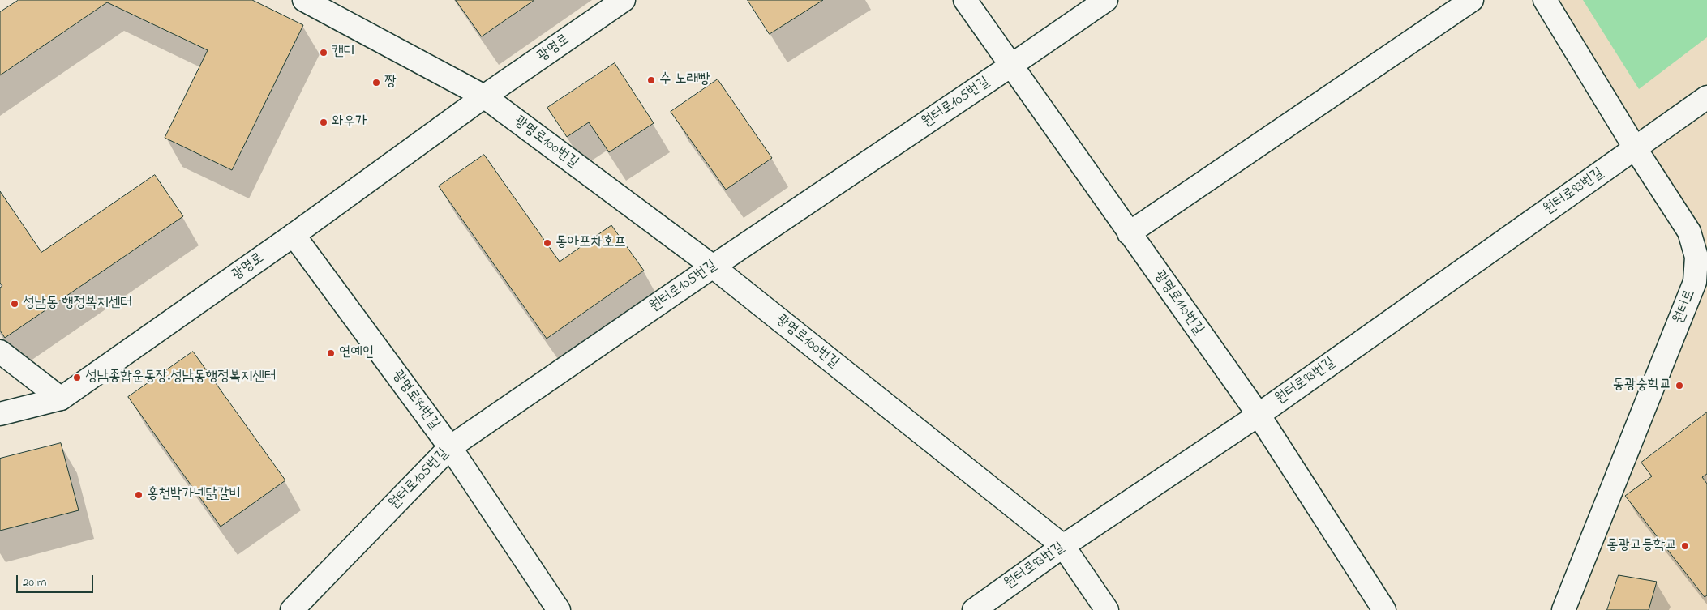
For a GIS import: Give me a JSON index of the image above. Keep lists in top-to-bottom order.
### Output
{
  "streets": {
    "street": [
      "광명로",
      "원터로105번길",
      "광명로100번길",
      "원터로93번길",
      "광명로110번길",
      "원터로",
      "광명로94번길"
    ]
  },
  "crossings": [
    ["광명로", "광명로100번길"],
    ["광명로", "광명로94번길"],
    ["원터로105번길", "광명로100번길"],
    ["원터로105번길", "광명로110번길"],
    ["원터로105번길", "광명로94번길"],
    ["광명로100번길", "원터로93번길"],
    ["원터로93번길", "광명로110번길"],
    ["원터로93번길", "원터로"]
  ],
  "places": [
    "캔디",
    "수 노래빵",
    "짱",
    "와우가",
    "동아포차호프",
    "성남동 행정복지센터",
    "연예인",
    "성남종합운동장.성남동행정복지센터",
    "동광중학교",
    "홍천박가네닭갈비",
    "동광고등학교"
  ],
  "scale_bar": "20 m"
}
